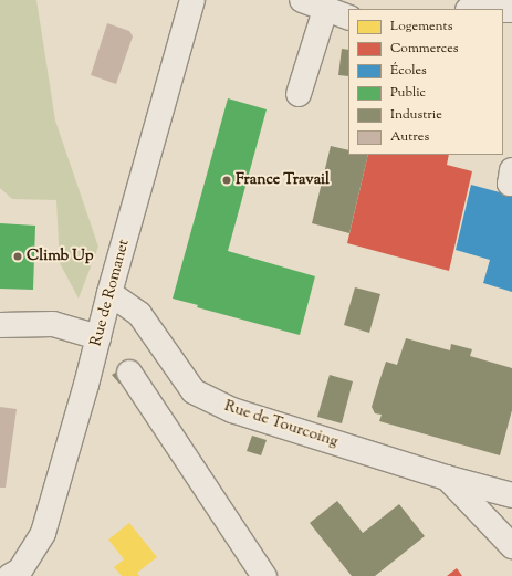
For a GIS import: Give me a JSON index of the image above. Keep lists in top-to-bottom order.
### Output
{
  "streets": {
    "street": ["Rue de Romanet", "Rue de Tourcoing"]
  },
  "crossings": [
    ["Rue de Romanet", "Rue de Tourcoing"]
  ],
  "places": ["France Travail", "Climb Up"],
  "legend": [
    "Logements",
    "Commerces",
    "Écoles",
    "Public",
    "Industrie",
    "Autres"
  ]
}
